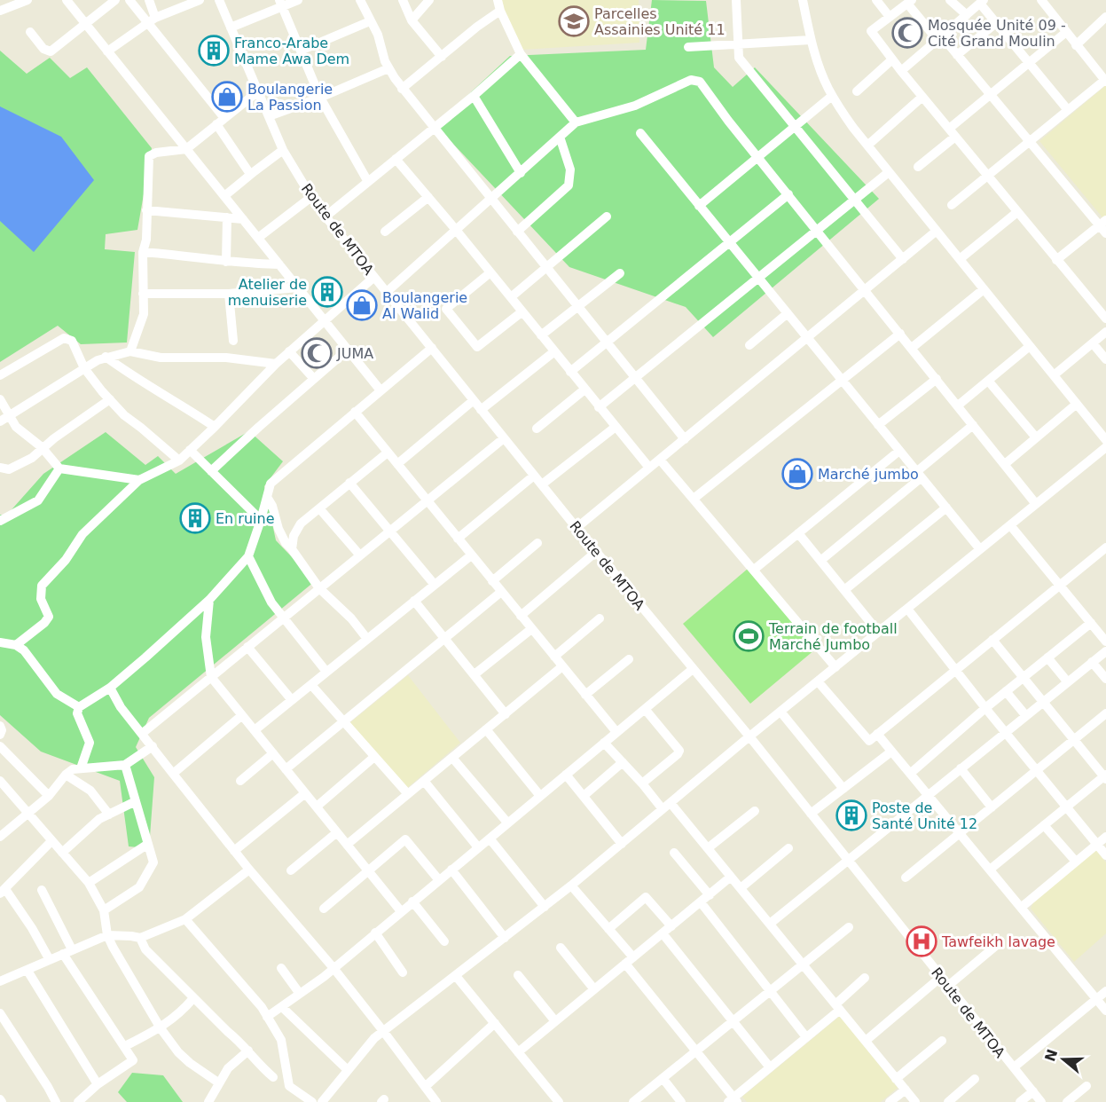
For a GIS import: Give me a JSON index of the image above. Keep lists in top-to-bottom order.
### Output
{
  "streets": {
    "street": ["Route de MTOA"]
  },
  "places": {
    "school or university": ["Parcelles Assainies Unité 11"],
    "mosque": ["Mosquée Unité 09 - Cité Grand Moulin", "JUMA"],
    "building": [
      "Franco-Arabe Mame Awa Dem",
      "Atelier de menuiserie",
      "En ruine",
      "Poste de Santé Unité 12"
    ],
    "shop": ["Boulangerie La Passion", "Boulangerie Al Walid", "Marché jumbo"],
    "sports": ["Terrain de football Marché Jumbo"],
    "hospital": ["Tawfeikh lavage"]
  },
  "north": "left"
}
